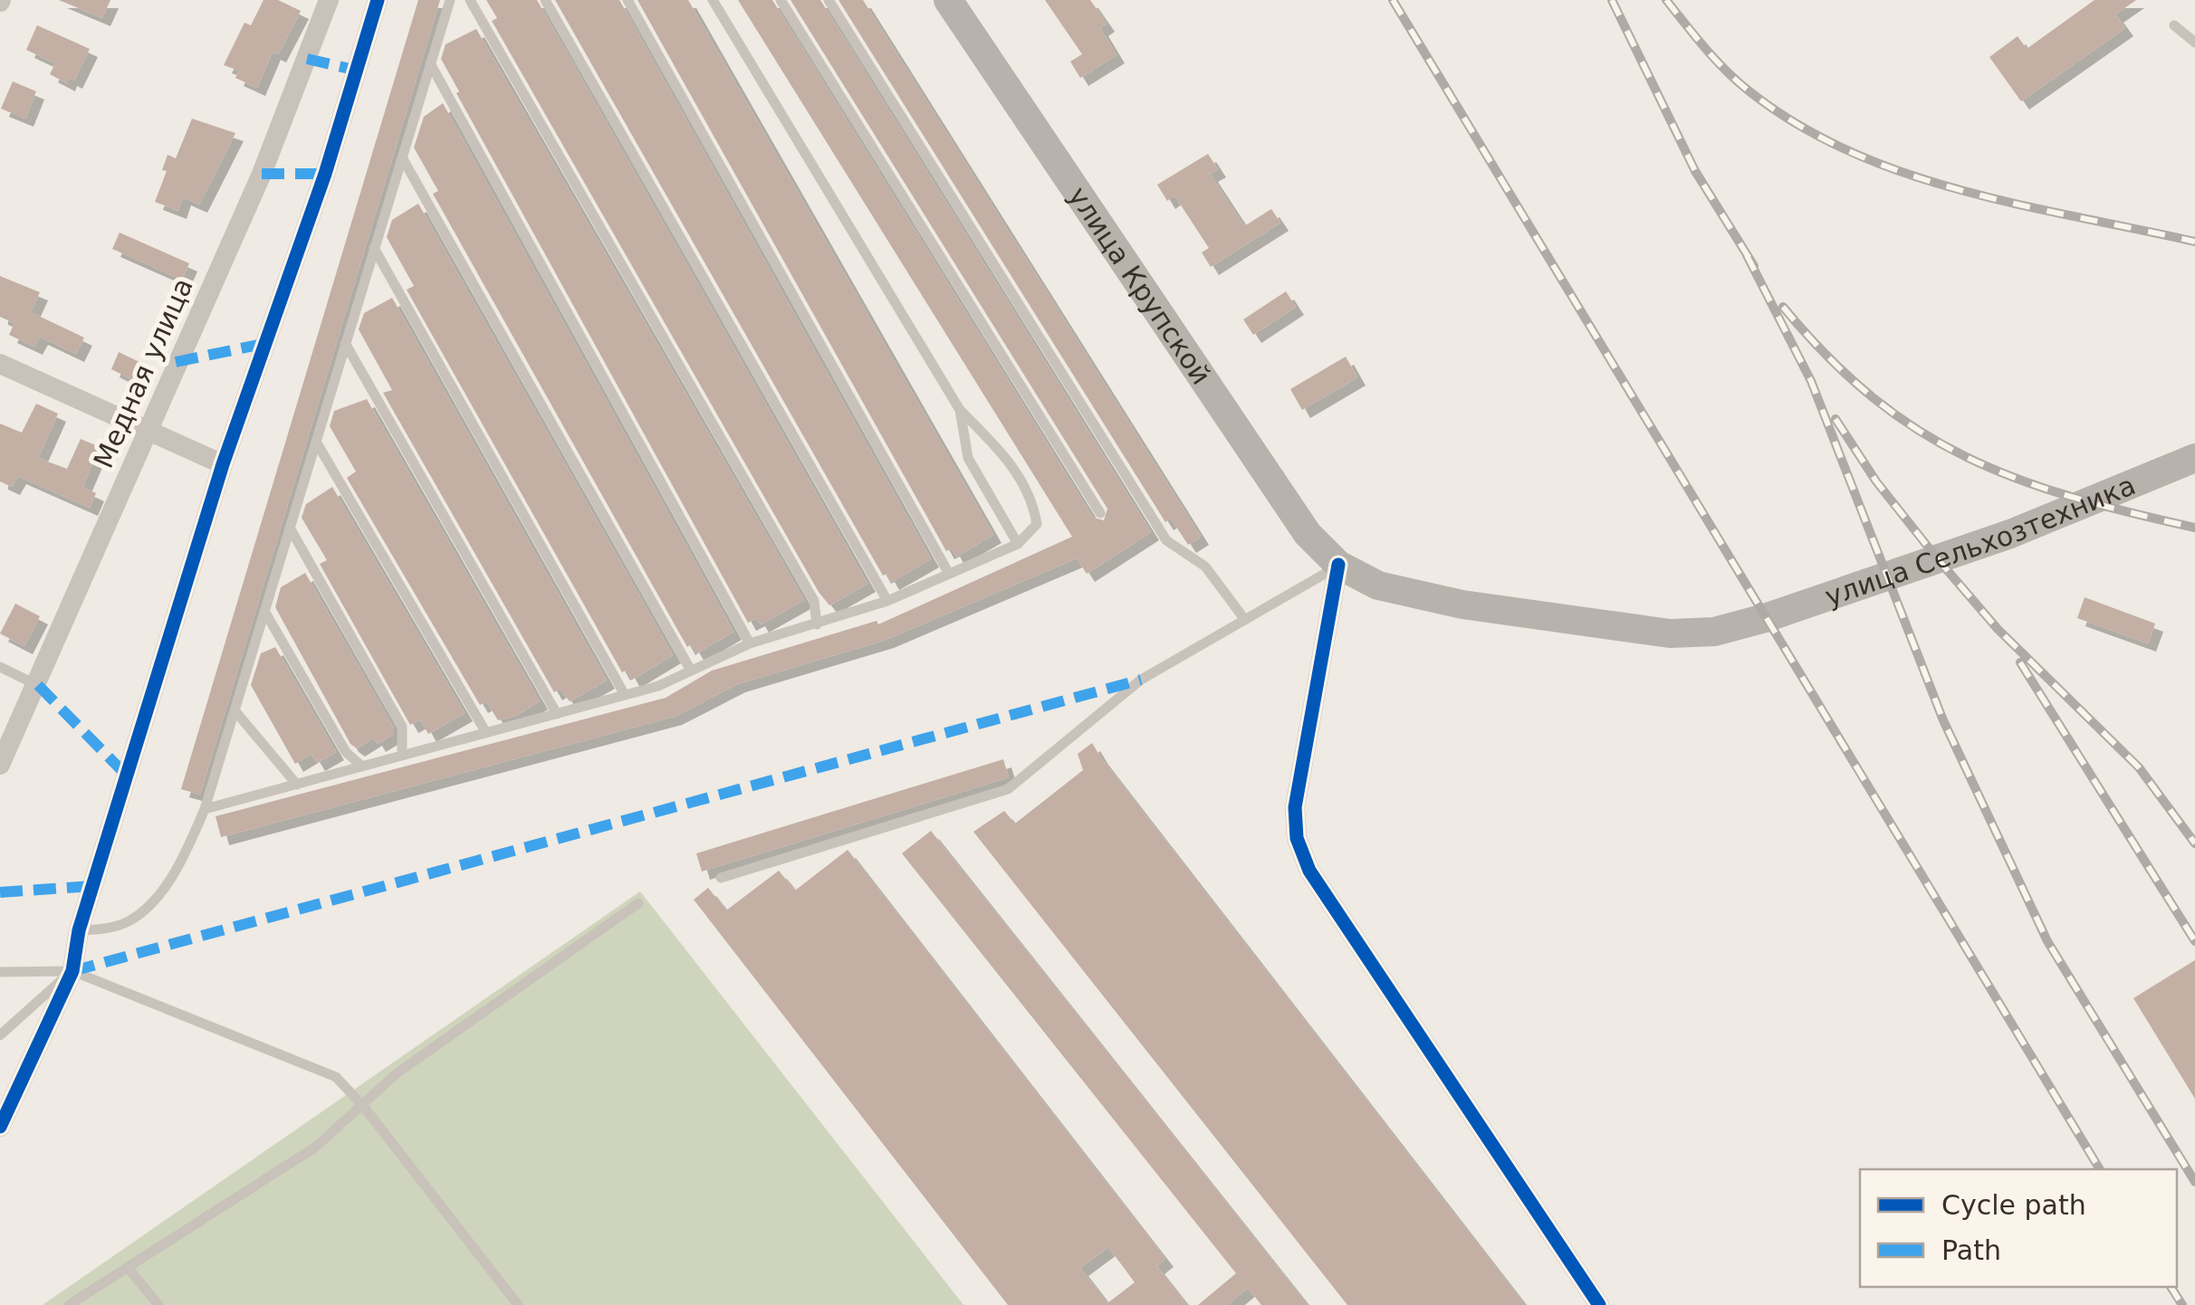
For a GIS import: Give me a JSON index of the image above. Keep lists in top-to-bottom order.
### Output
{
  "streets": {
    "main road": ["улица Крупской", "улица Сельхозтехника"],
    "street": ["Медная улица"]
  },
  "crossings": [
    ["улица Крупской", "улица Сельхозтехника"]
  ],
  "legend": ["Cycle path", "Path"]
}
